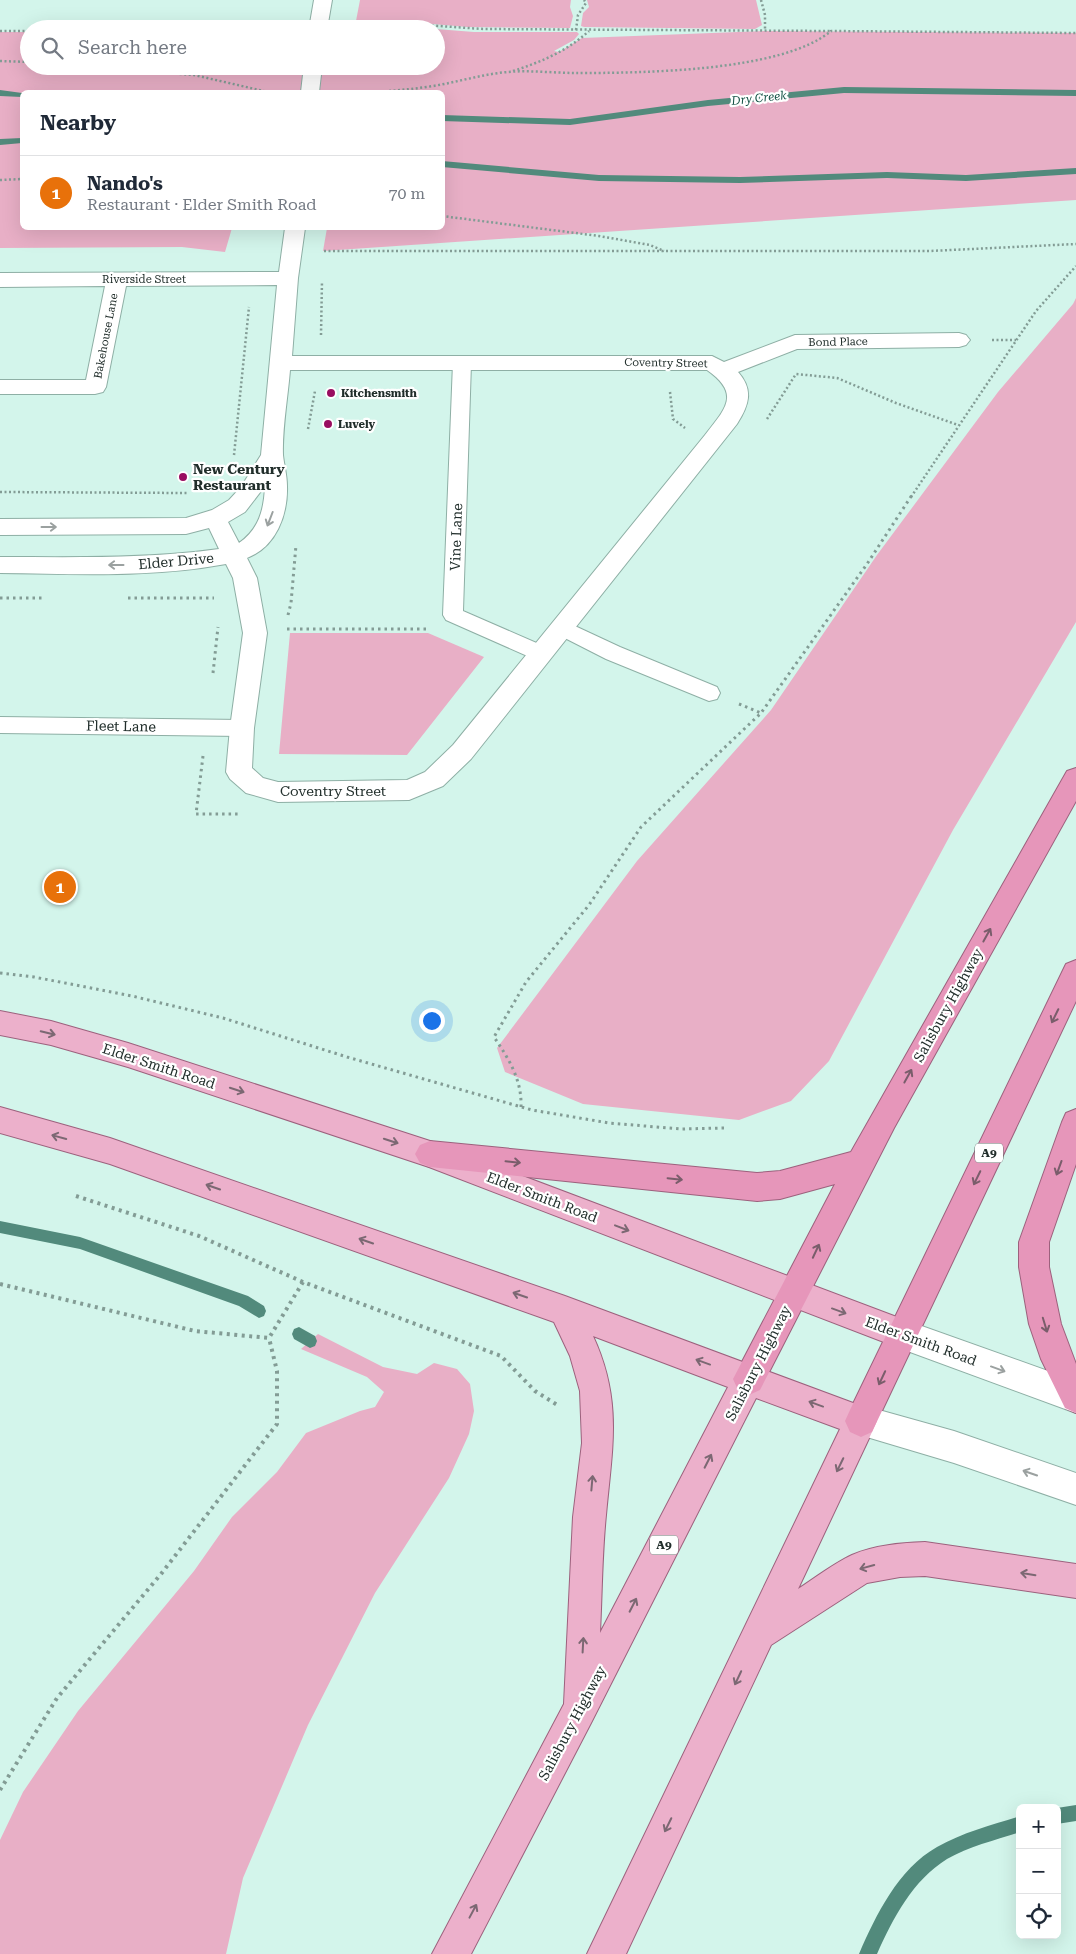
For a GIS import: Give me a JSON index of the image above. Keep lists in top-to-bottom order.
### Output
{
  "streets": {
    "highway": ["Salisbury Highway", "A9"],
    "main road": ["Elder Smith Road"],
    "street": [
      "Riverside Street",
      "Bakehouse Lane",
      "Bond Place",
      "Coventry Street",
      "Elder Drive"
    ],
    "lane": ["Vine Lane", "Fleet Lane"]
  },
  "crossings": [
    ["Riverside Street", "Bakehouse Lane"],
    ["Riverside Street", "Elder Drive"],
    ["Bond Place", "Coventry Street"],
    ["Coventry Street", "Vine Lane"],
    ["Coventry Street", "Elder Drive"],
    ["Coventry Street", "Fleet Lane"],
    ["Salisbury Highway", "Elder Smith Road"],
    ["Elder Smith Road", "A9"]
  ],
  "water": ["Dry Creek"],
  "places": ["Kitchensmith", "Luvely", "New Century Restaurant"],
  "page": {
    "search": "Search here",
    "heading": "Nearby",
    "list": [
      {
        "mark": "1",
        "name": "Nando's",
        "note": "Restaurant · Elder Smith Road",
        "value": "70 m"
      }
    ],
    "pins": "1",
    "map_buttons": ["+", "−"]
  }
}
